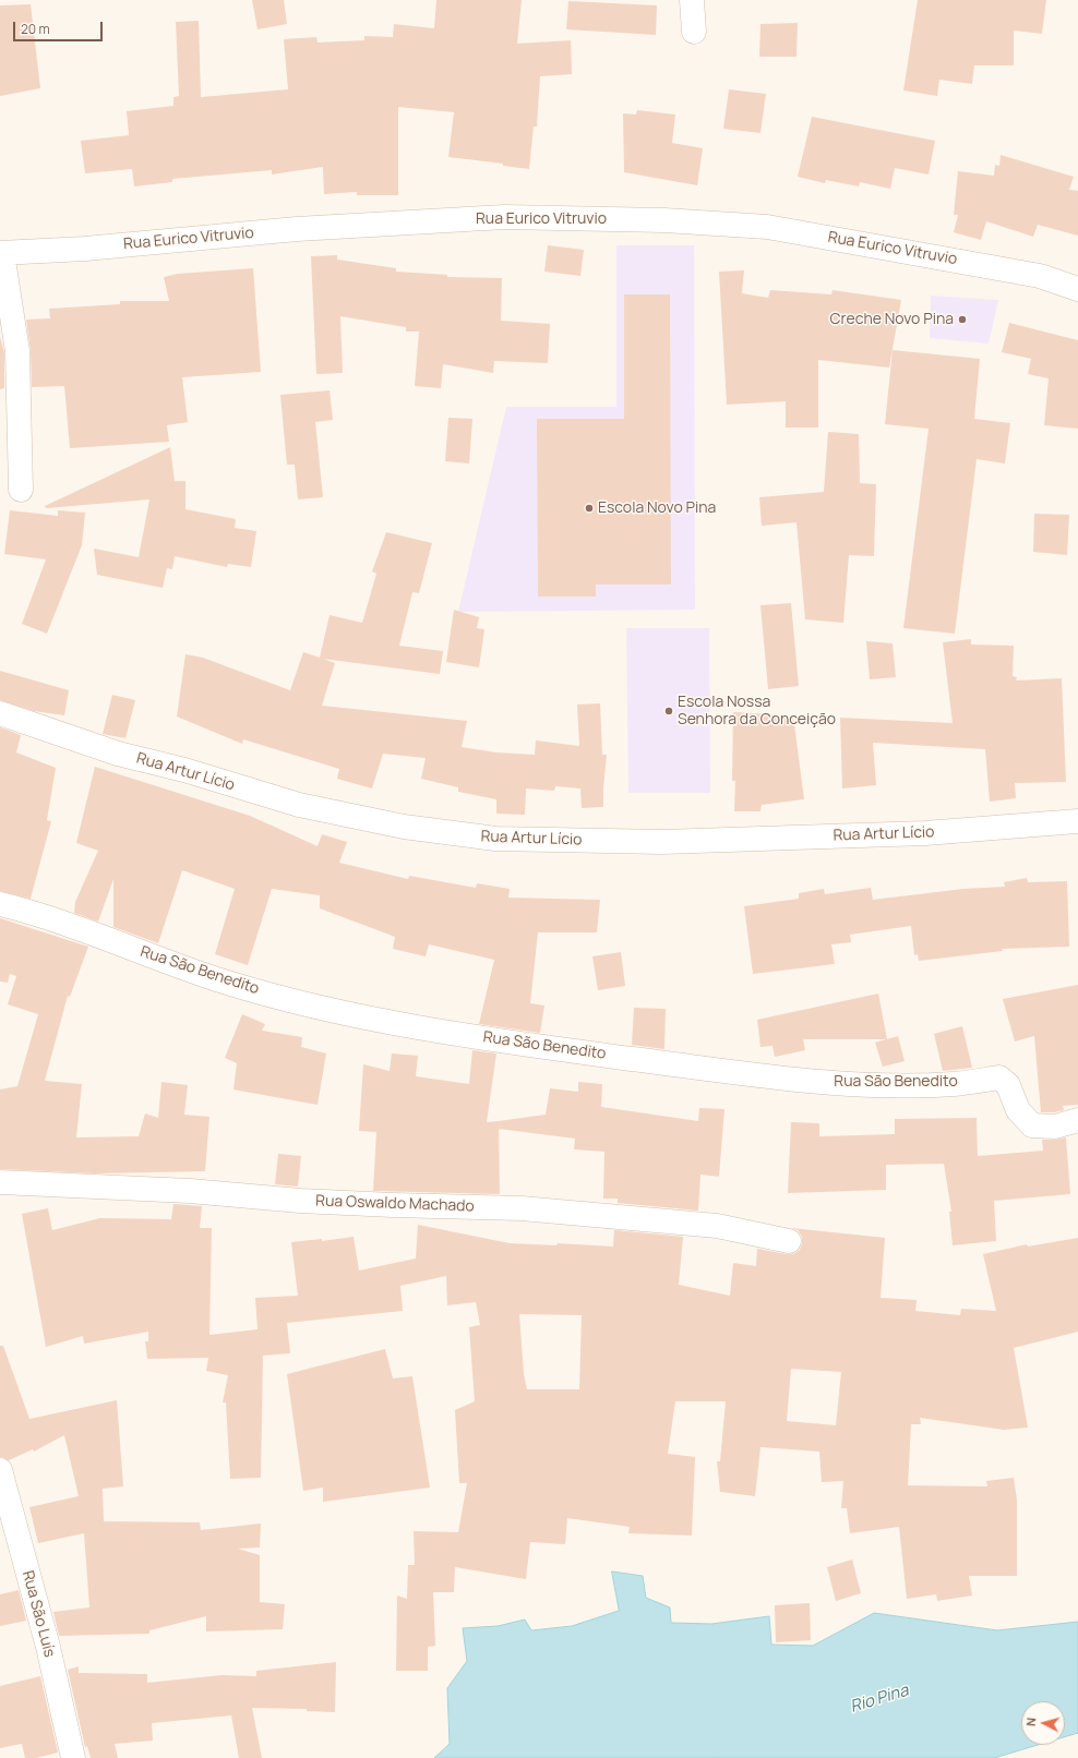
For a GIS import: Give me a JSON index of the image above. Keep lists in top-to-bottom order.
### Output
{
  "streets": {
    "street": [
      "Rua Eurico Vitruvio",
      "Rua Artur Lício",
      "Rua São Benedito",
      "Rua Oswaldo Machado",
      "Rua São Luís"
    ]
  },
  "water": ["Rio Pina"],
  "places": ["Creche Novo Pina", "Escola Novo Pina", "Escola Nossa Senhora da Conceição"],
  "scale_bar": "20 m",
  "north": "left"
}
